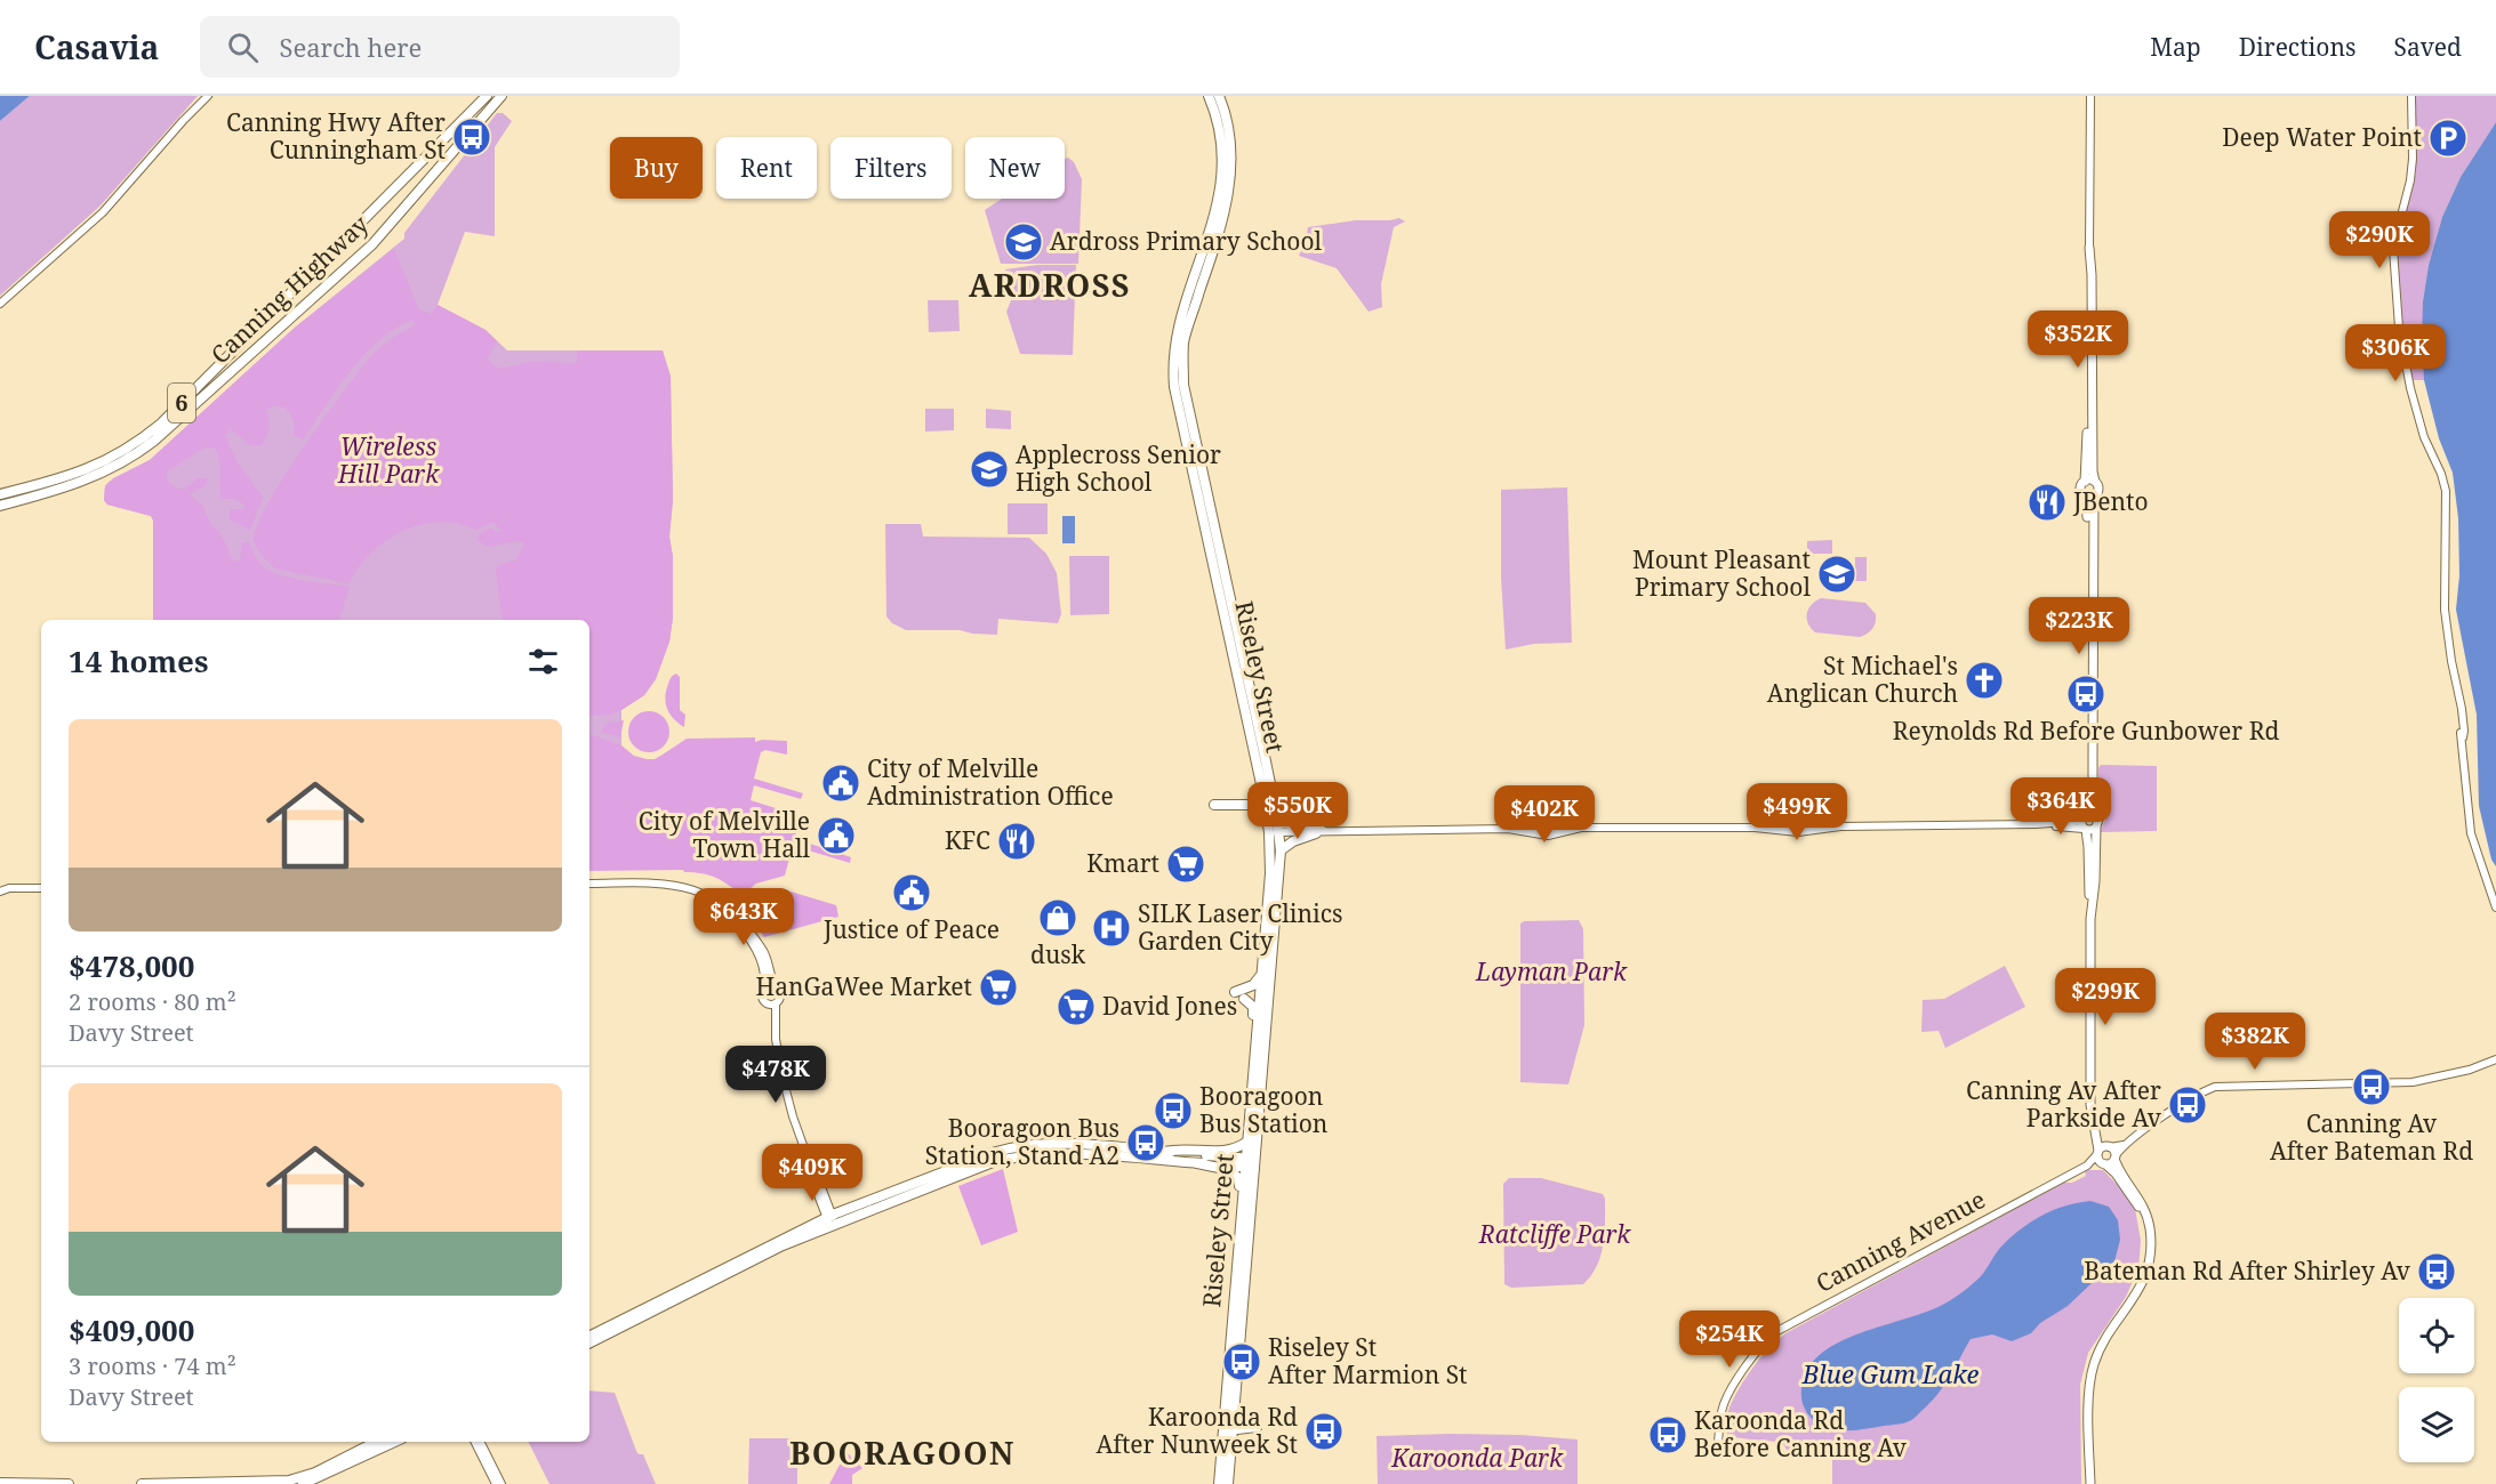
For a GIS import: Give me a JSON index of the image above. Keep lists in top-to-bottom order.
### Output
{
  "streets": {
    "main road": [
      "Canning Highway",
      "6",
      "Riseley Street",
      "Canning Avenue"
    ]
  },
  "districts": ["ARDROSS", "BOORAGOON"],
  "water": ["Blue Gum Lake"],
  "parks": [
    "Wireless Hill Park",
    "Layman Park",
    "Ratcliffe Park",
    "Karoonda Park"
  ],
  "places": {
    "bus stop": [
      "Canning Hwy After Cunningham St",
      "Reynolds Rd Before Gunbower Rd",
      "Canning Av After Bateman Rd",
      "Canning Av After Parkside Av",
      "Booragoon Bus Station",
      "Booragoon Bus Station, Stand A2",
      "Bateman Rd After Shirley Av",
      "Riseley St After Marmion St",
      "Karoonda Rd After Nunweek St",
      "Karoonda Rd Before Canning Av"
    ],
    "parking": ["Deep Water Point"],
    "school or university": ["Ardross Primary School", "Applecross Senior High School", "Mount Pleasant Primary School"],
    "restaurant": ["JBento", "KFC"],
    "church": ["St Michael's Anglican Church"],
    "public building": ["City of Melville Administration Office", "City of Melville Town Hall", "Justice of Peace"],
    "supermarket": ["Kmart", "HanGaWee Market", "David Jones"],
    "shop": ["dusk"],
    "hospital": ["SILK Laser Clinics Garden City"]
  },
  "page": {
    "header": "Casavia",
    "search": "Search here",
    "nav": ["Map", "Directions", "Saved"],
    "chip": [
      "Buy",
      "Rent",
      "Filters",
      "New"
    ],
    "price": [
      "$290K",
      "$352K",
      "$306K",
      "$223K",
      "$364K",
      "$550K",
      "$499K",
      "$402K",
      "$643K",
      "$299K",
      "$382K",
      "$478K",
      "$409K",
      "$254K"
    ],
    "heading": "14 homes",
    "list": [
      {
        "name": "$478,000",
        "note": "2 rooms · 80 m² · Davy Street"
      },
      {
        "name": "$409,000",
        "note": "3 rooms · 74 m² · Davy Street"
      }
    ]
  }
}
